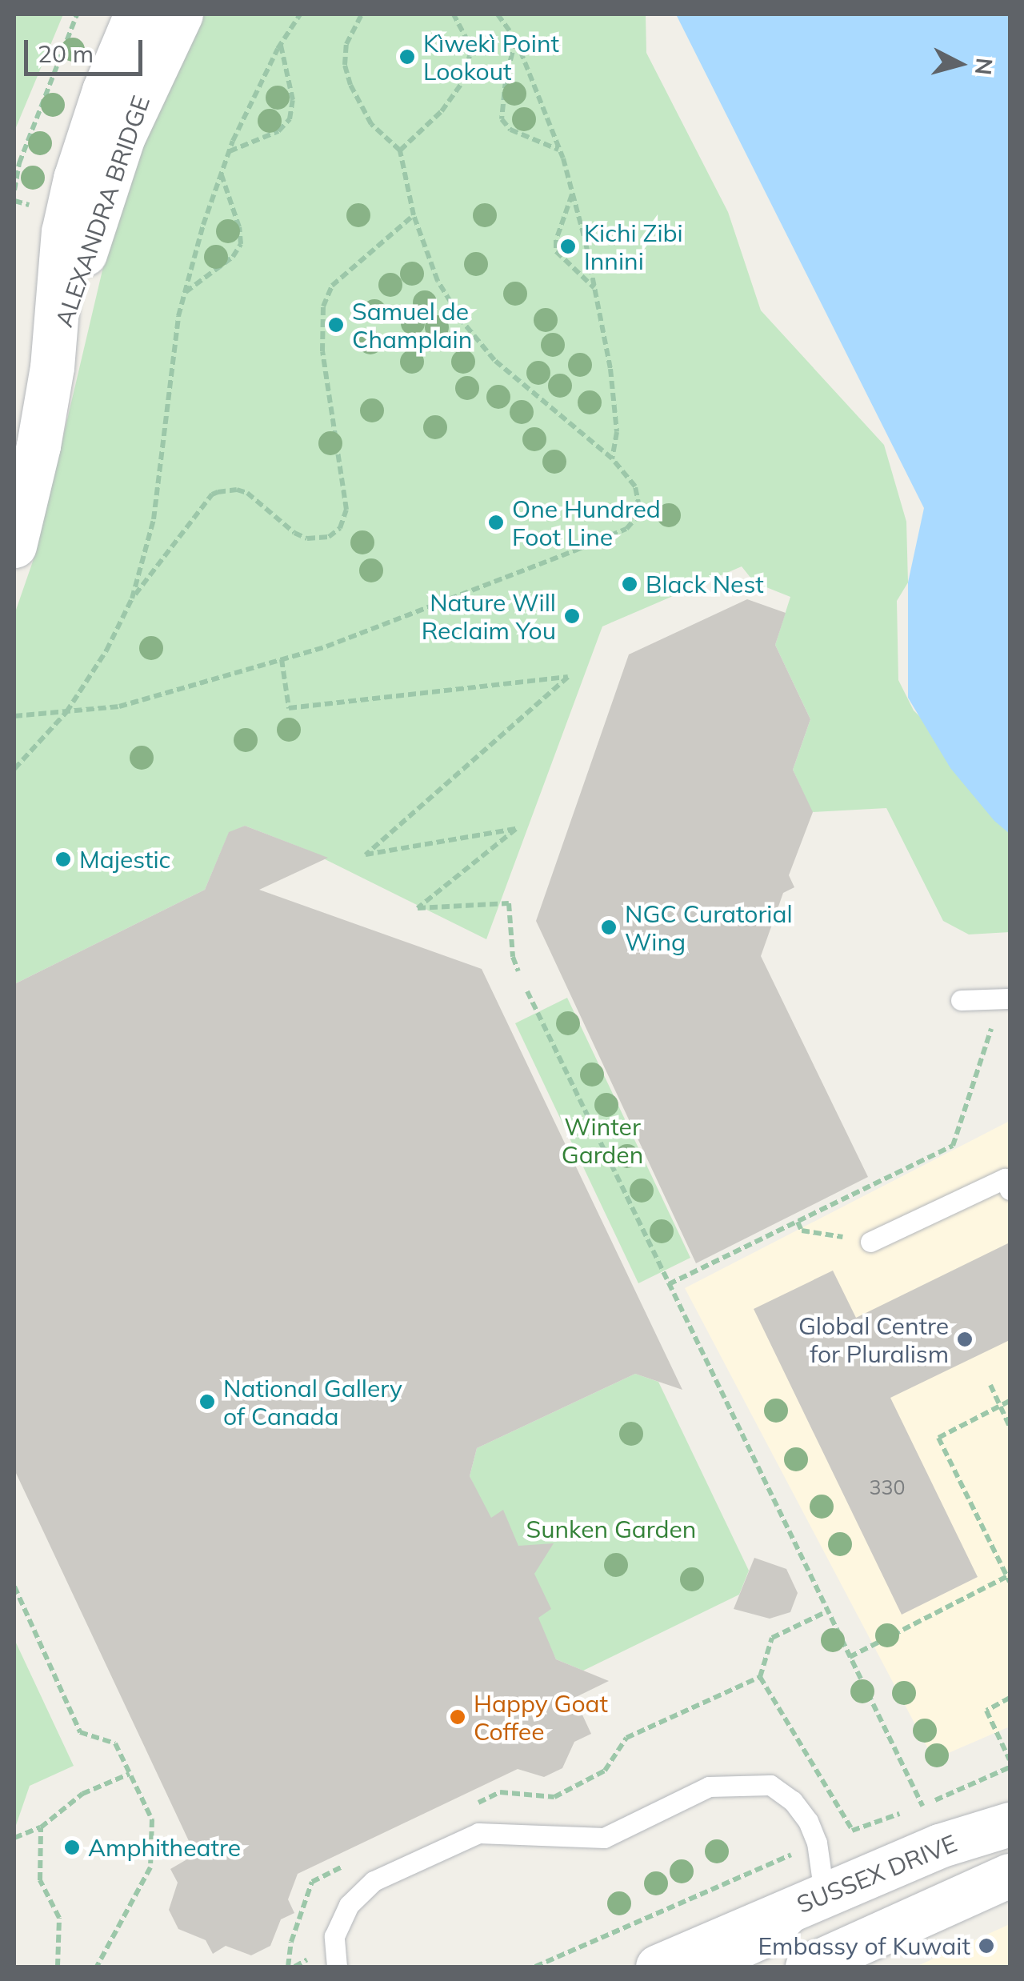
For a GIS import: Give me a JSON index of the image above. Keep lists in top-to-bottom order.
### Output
{
  "streets": {
    "main road": ["ALEXANDRA BRIDGE", "SUSSEX DRIVE"]
  },
  "parks": ["Winter Garden", "Sunken Garden"],
  "places": [
    "Kìwekì Point Lookout",
    "Kichi Zibi Innini",
    "Samuel de Champlain",
    "One Hundred Foot Line",
    "Black Nest",
    "Nature Will Reclaim You",
    "Majestic",
    "NGC Curatorial Wing",
    "Global Centre for Pluralism",
    "National Gallery of Canada",
    "Happy Goat Coffee",
    "Amphitheatre",
    "Embassy of Kuwait"
  ],
  "house_numbers": ["330"],
  "scale_bar": "20 m",
  "north": "right"
}
